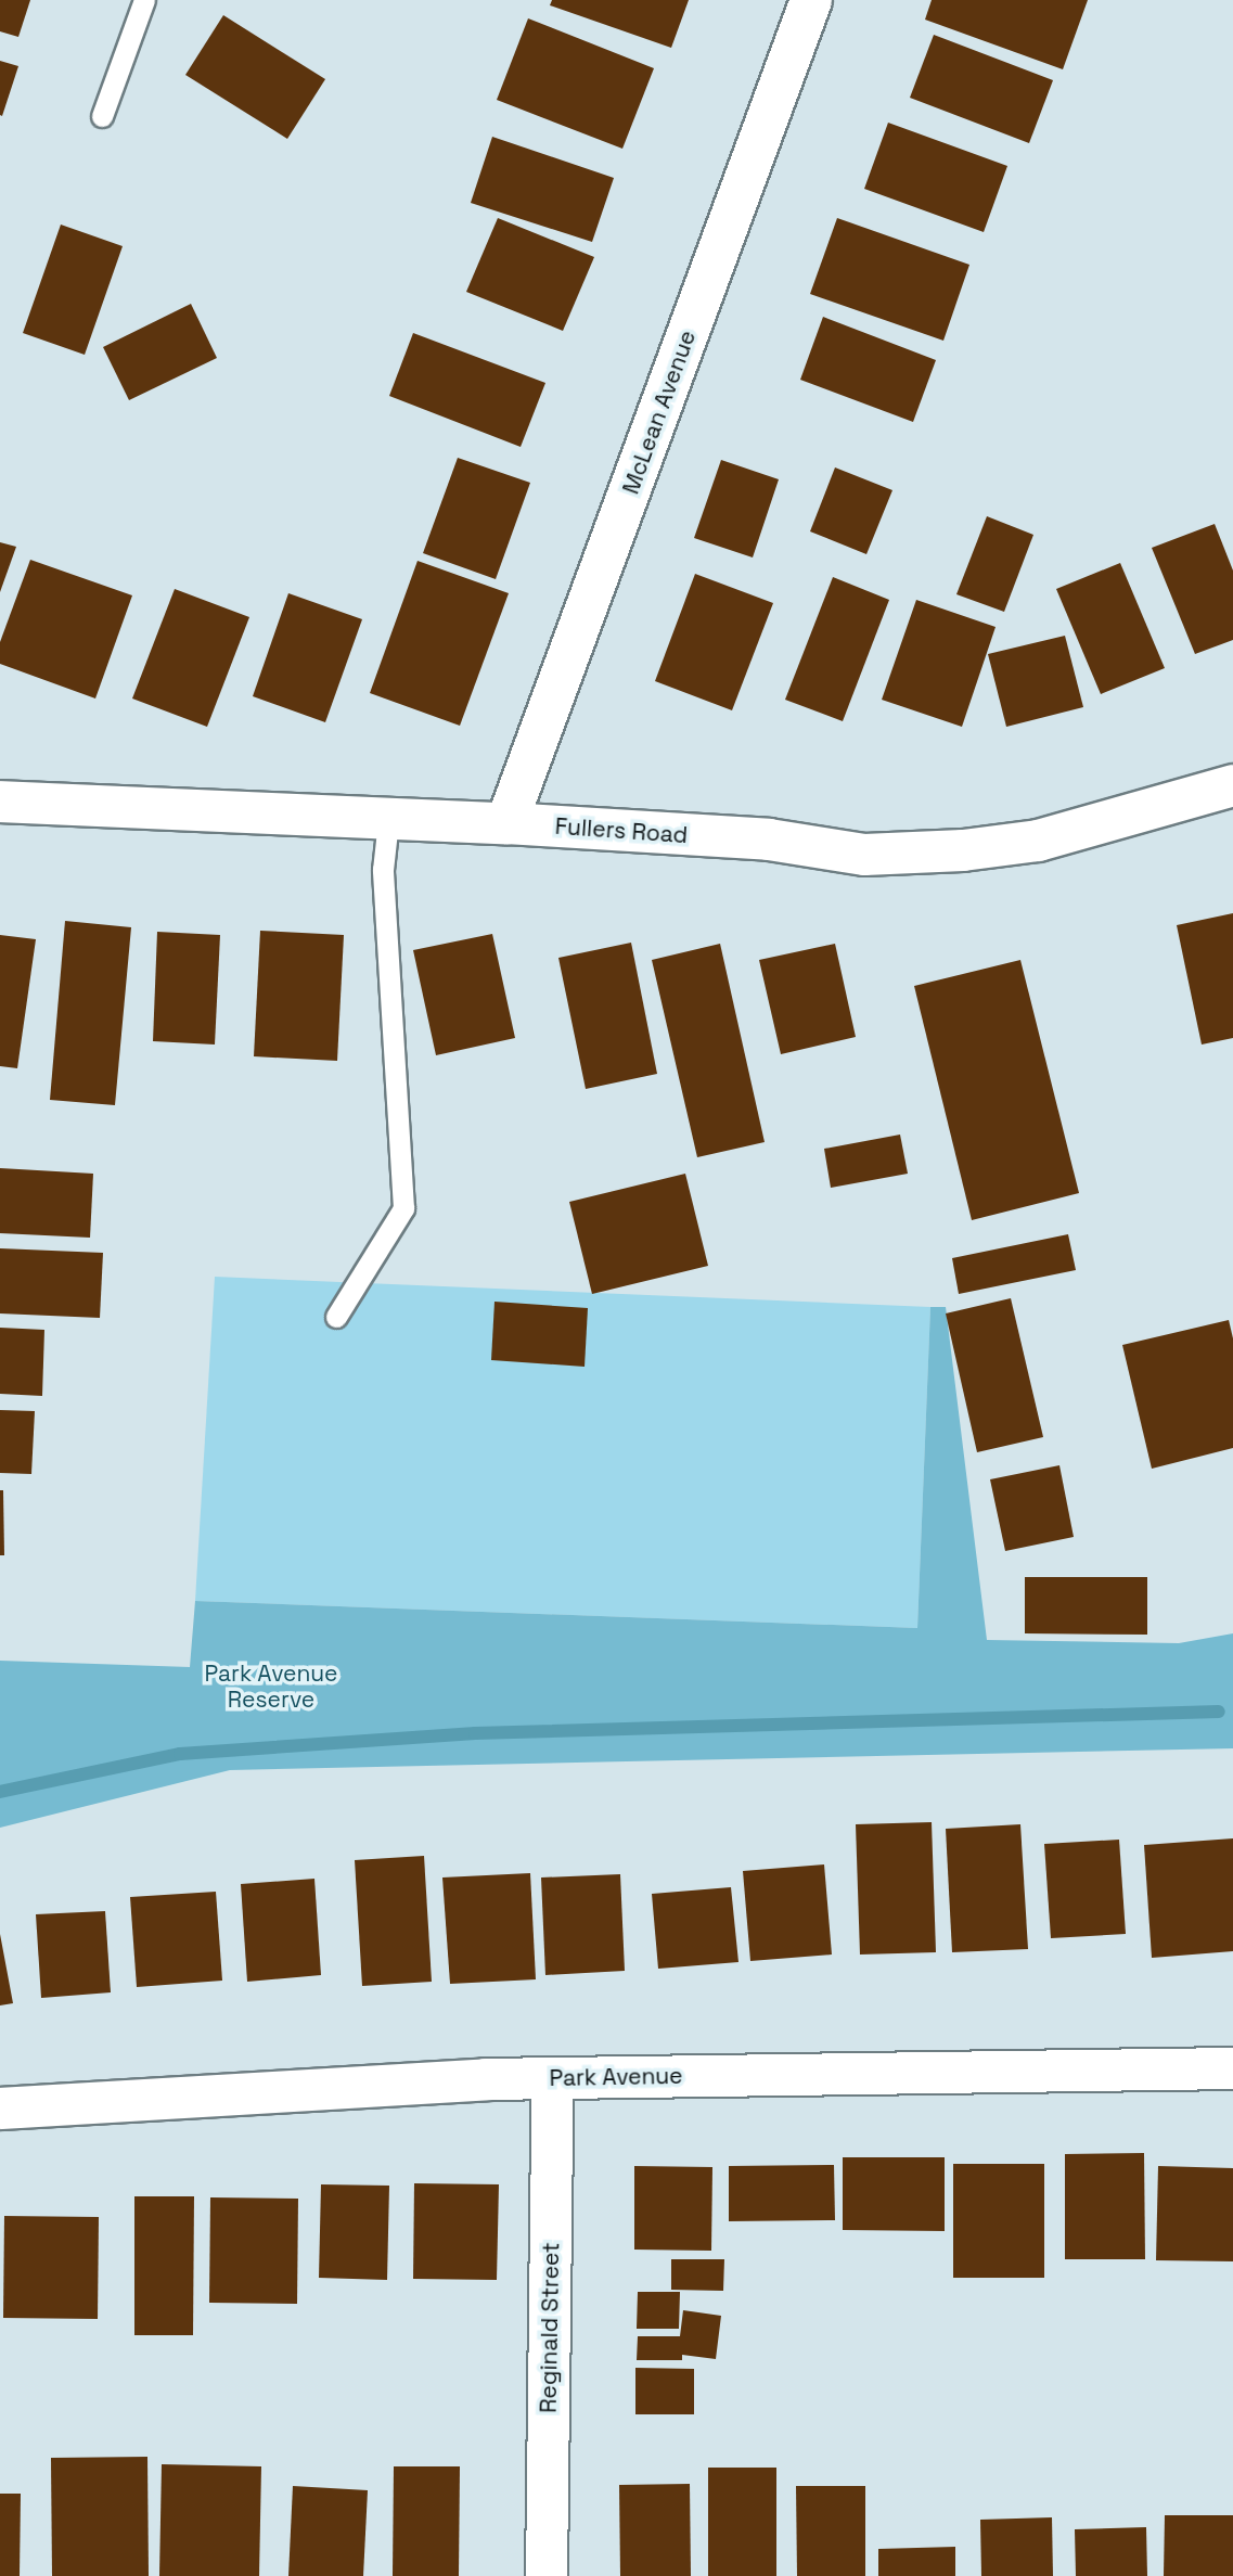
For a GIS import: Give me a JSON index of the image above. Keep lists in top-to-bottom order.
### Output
{
  "streets": {
    "street": [
      "McLean Avenue",
      "Fullers Road",
      "Park Avenue",
      "Reginald Street"
    ]
  },
  "crossings": [
    ["McLean Avenue", "Fullers Road"],
    ["Park Avenue", "Reginald Street"]
  ],
  "parks": ["Park Avenue Reserve"]
}
